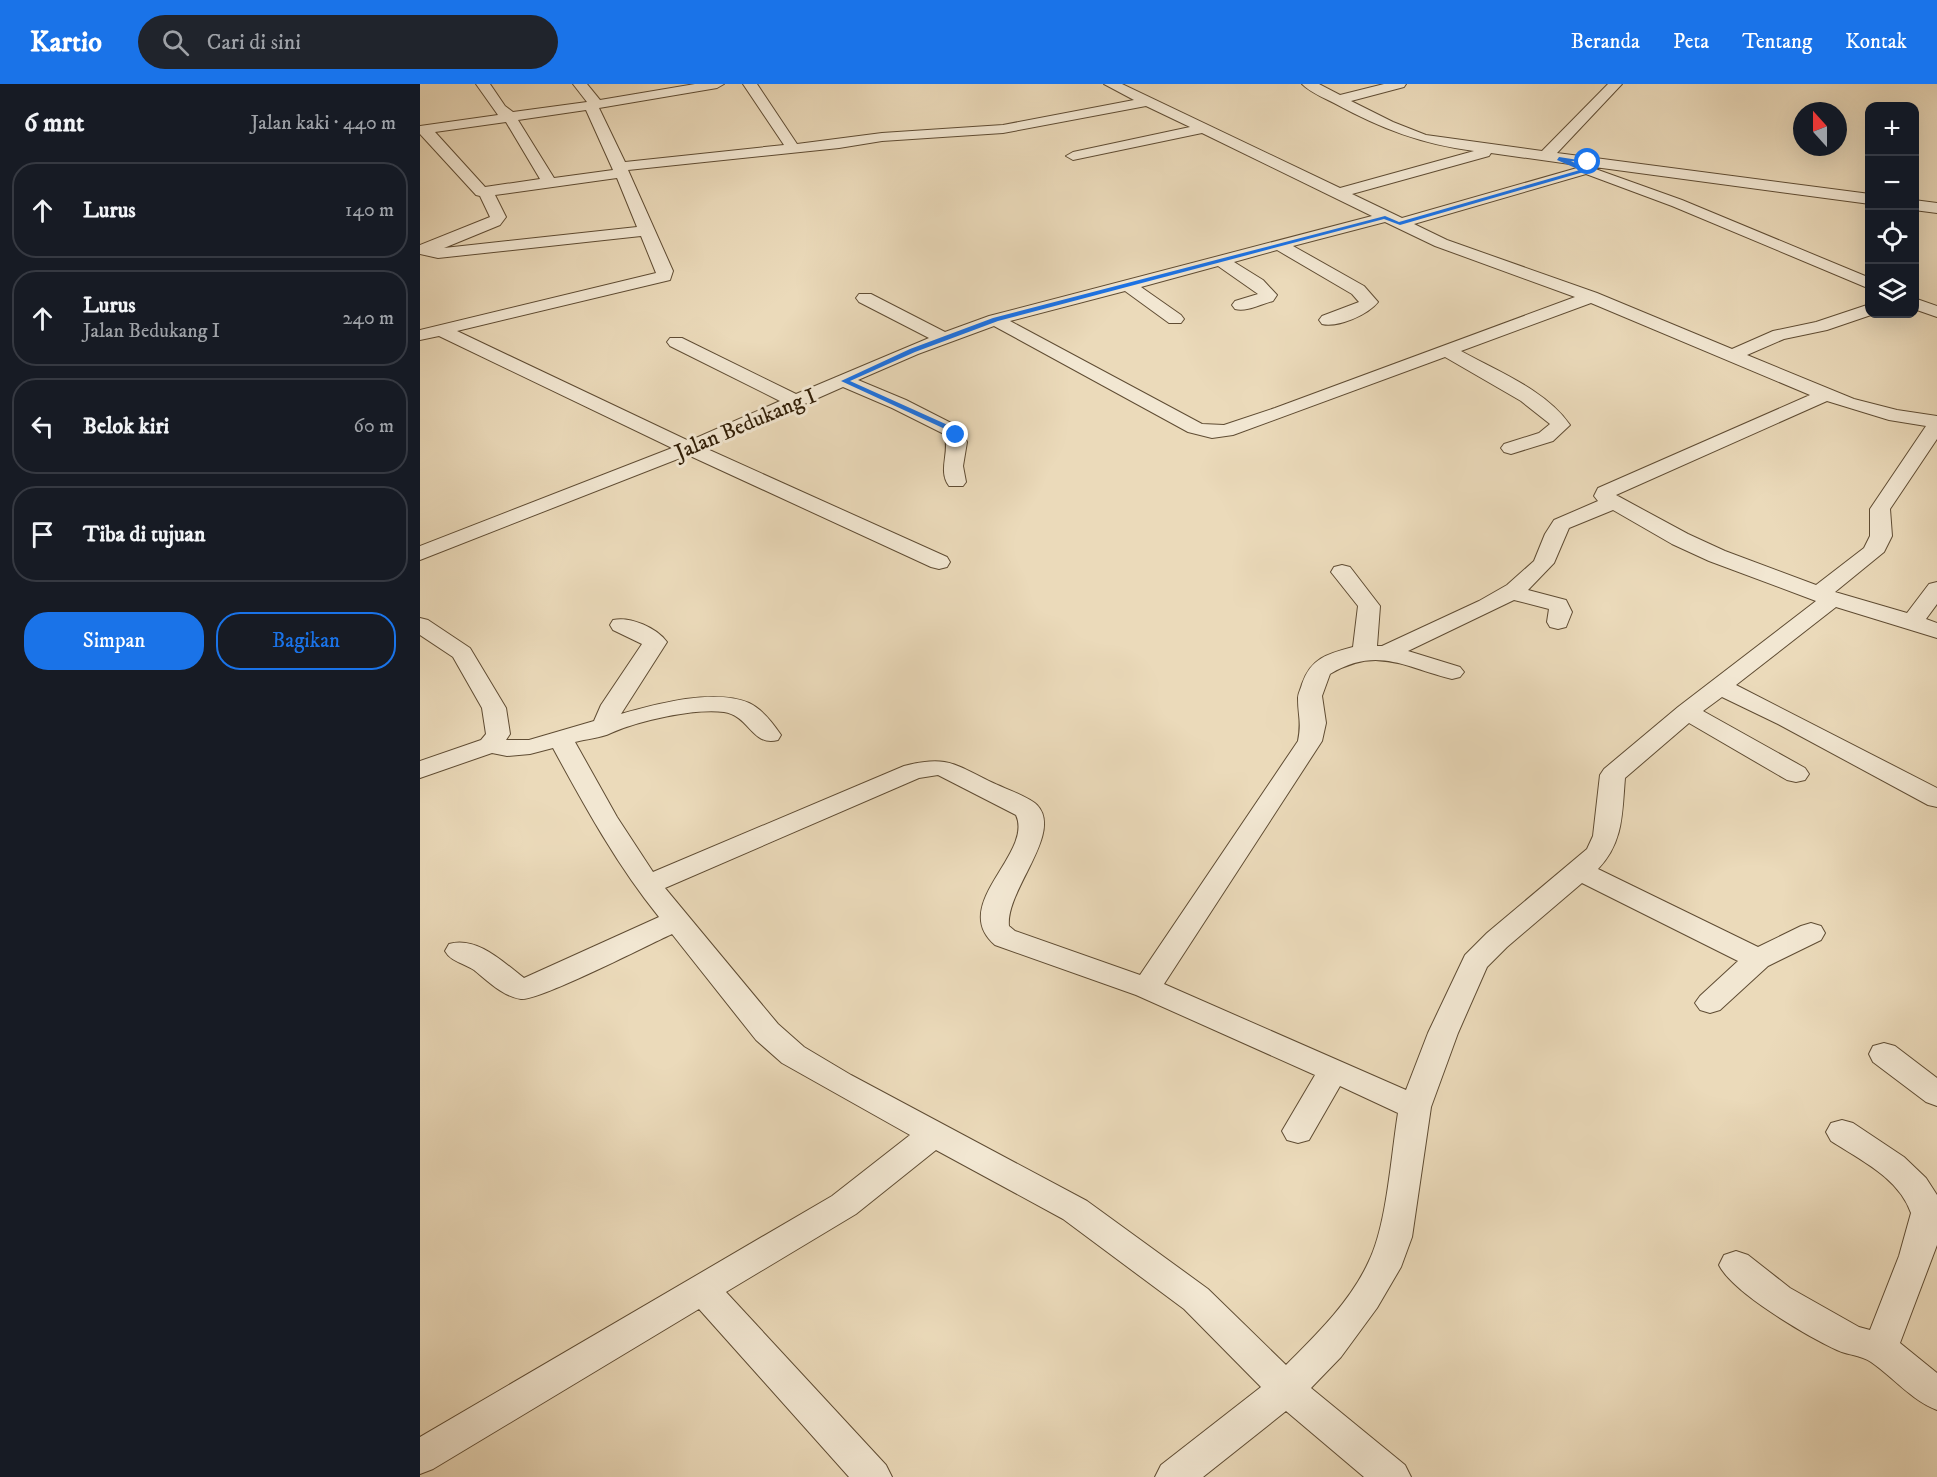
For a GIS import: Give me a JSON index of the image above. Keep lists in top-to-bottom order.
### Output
{
  "streets": {
    "street": ["Jalan Bedukang I"]
  },
  "north": "top",
  "page": {
    "header": "Kartio",
    "search": "Cari di sini",
    "nav": [
      "Beranda",
      "Peta",
      "Tentang",
      "Kontak"
    ],
    "heading": ["6 mnt", "Jalan kaki · 440 m"],
    "map_buttons": ["+", "−"],
    "list": [
      ["Lurus", "140 m"],
      ["Lurus", "Jalan Bedukang I", "240 m"],
      ["Belok kiri", "60 m"],
      "Tiba di tujuan"
    ],
    "buttons": ["Simpan", "Bagikan"]
  }
}
